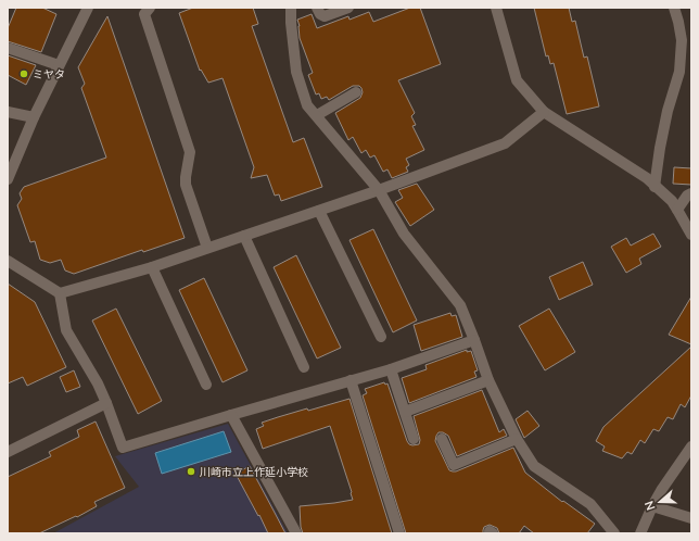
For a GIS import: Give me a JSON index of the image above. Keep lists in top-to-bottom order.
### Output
{
  "places": ["ミヤタ", "川崎市立上作延小学校"],
  "north": "left"
}
